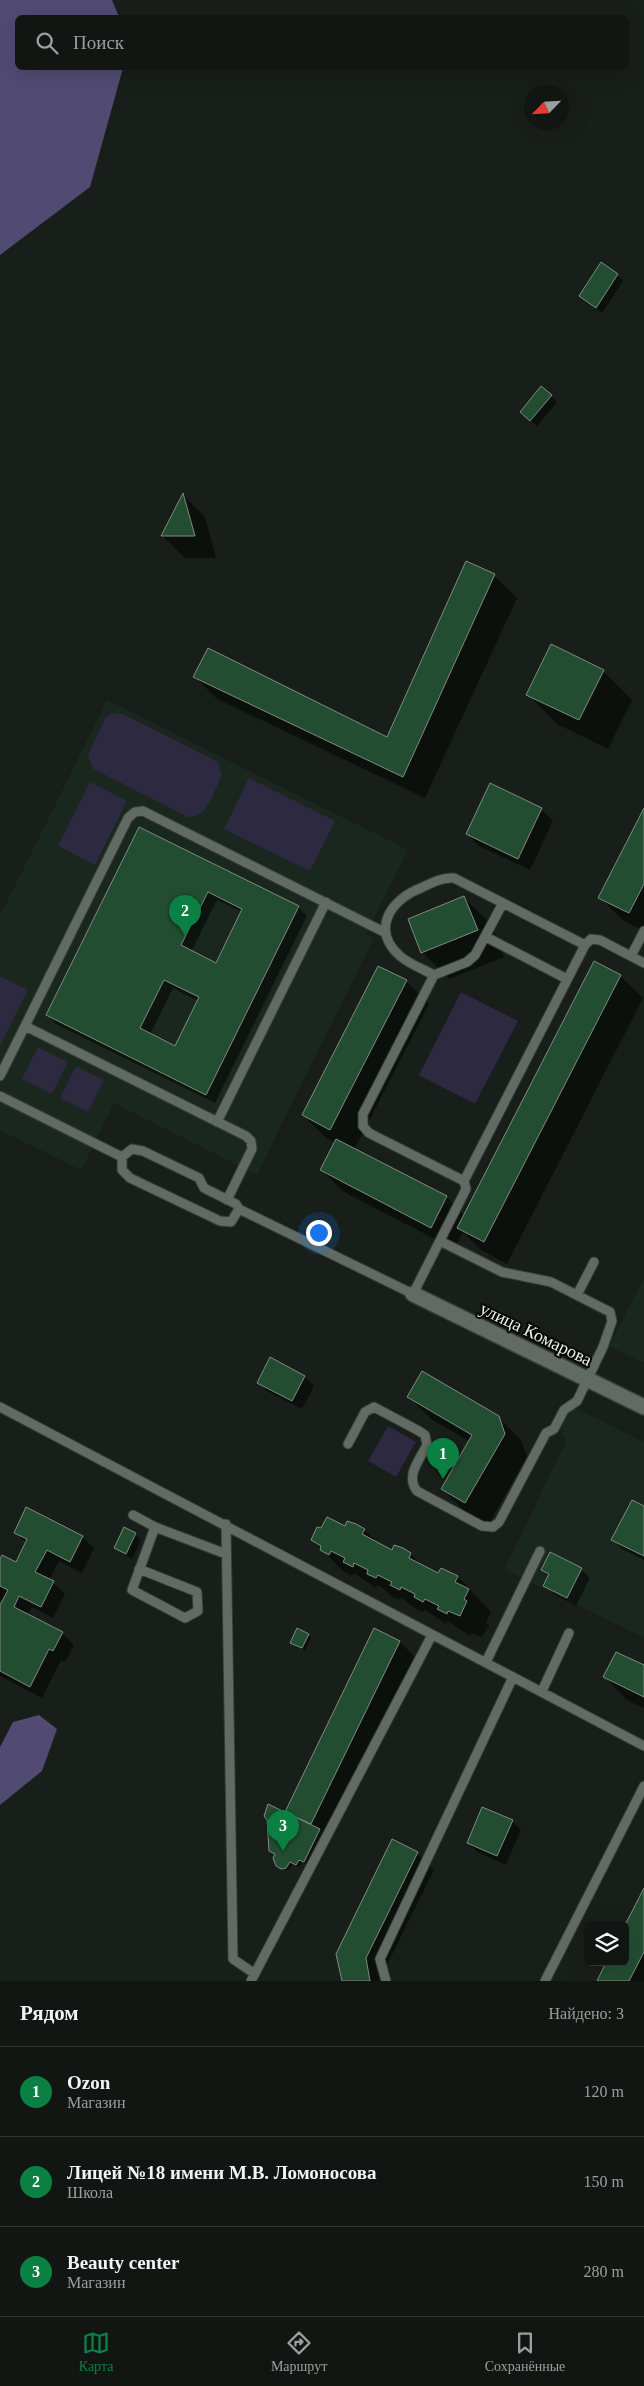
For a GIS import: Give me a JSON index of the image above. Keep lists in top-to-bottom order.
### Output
{
  "streets": {
    "street": ["улица Комарова"]
  },
  "north": "bottom left",
  "page": {
    "search": "Поиск",
    "pins": ["2", "1", "3"],
    "heading": ["Рядом", "Найдено: 3"],
    "list": [
      {
        "mark": "1",
        "name": "Ozon",
        "note": "Магазин",
        "value": "120 m"
      },
      {
        "mark": "2",
        "name": "Лицей №18 имени М.В. Ломоносова",
        "note": "Школа",
        "value": "150 m"
      },
      {
        "mark": "3",
        "name": "Beauty center",
        "note": "Магазин",
        "value": "280 m"
      }
    ],
    "nav": ["Карта", "Маршрут", "Сохранённые"]
  }
}
